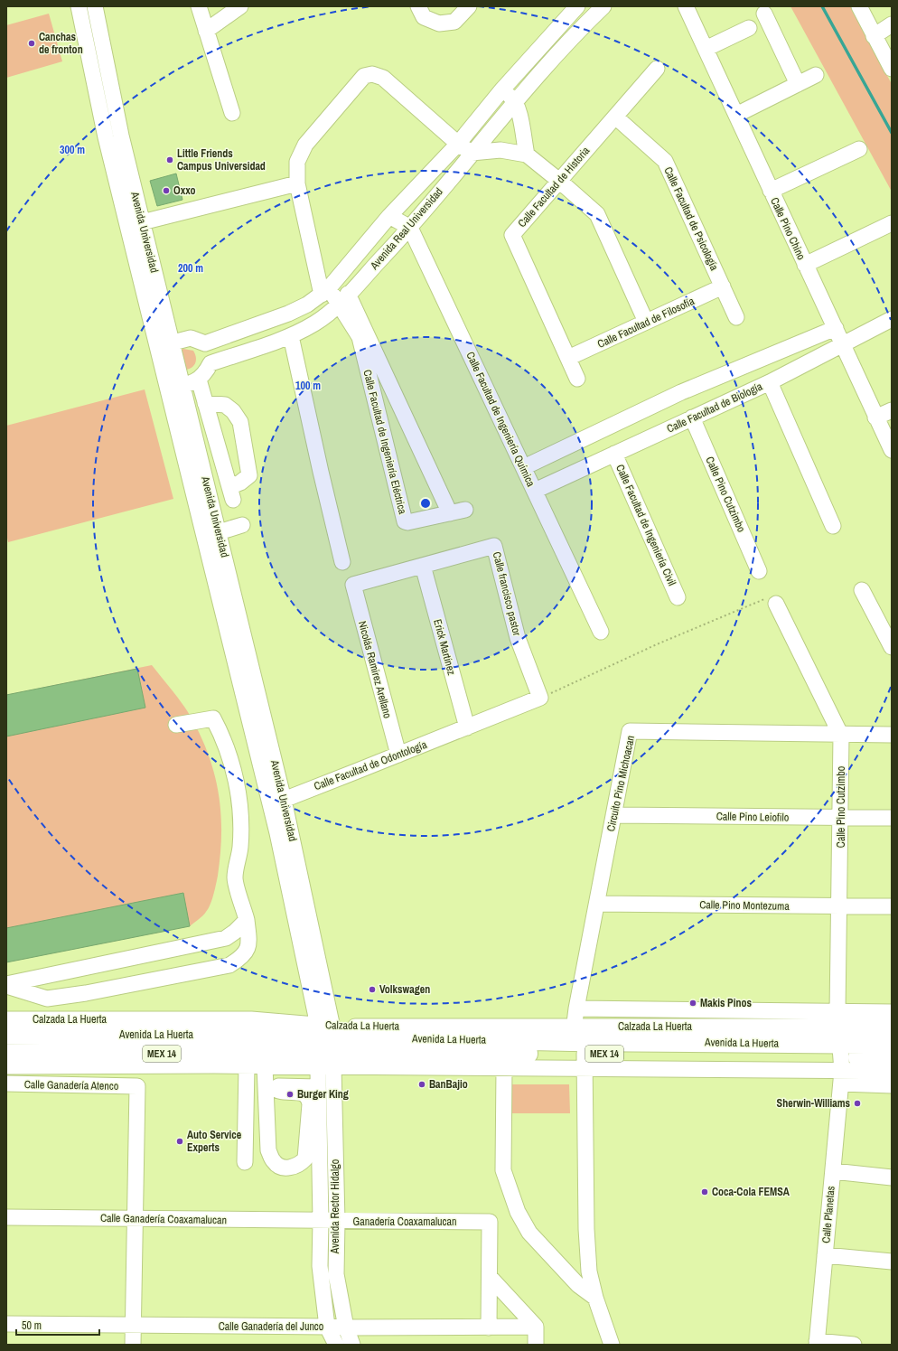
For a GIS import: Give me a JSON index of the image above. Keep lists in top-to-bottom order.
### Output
{
  "streets": {
    "main road": ["Avenida La Huerta", "MEX 14"],
    "street": [
      "Calle Facultad de Historia",
      "Calle Facultad de Psicología",
      "Avenida Real Universidad",
      "Calle Pino Chino",
      "Avenida Universidad",
      "Calle Facultad de Filosofía",
      "Calle Facultad de Biología",
      "Calle Facultad de Ingenierίa Quίmica",
      "Calle Facultad de Ingeniería Eléctrica",
      "Calle Pino Cutzimbo",
      "Calle Facultad de Ingeniería Civil",
      "Calle francisco pastor",
      "Erick Martínez",
      "Nicolás Ramirez Arellano",
      "Calle Facultad de Odontología",
      "Circuito Pino Michoacan",
      "Calle Pino Leiofilo",
      "Calle Pino Montezuma",
      "Calzada La Huerta",
      "Calle Ganadería Atenco",
      "Avenida Rector Hidalgo",
      "Calle Planetas",
      "Calle Ganadería Coaxamalucan",
      "Ganadería Coaxamalucan",
      "Calle Ganadería del Junco"
    ]
  },
  "crossings": [
    ["Calle Facultad de Historia", "Calle Facultad de Psicología"],
    ["Calle Facultad de Historia", "Calle Facultad de Filosofía"],
    ["Calle Facultad de Psicología", "Calle Facultad de Filosofía"],
    ["Avenida Real Universidad", "Avenida Universidad"],
    ["Avenida Real Universidad", "Calle Facultad de Ingenierίa Quίmica"],
    ["Avenida Real Universidad", "Calle Facultad de Ingeniería Eléctrica"],
    ["Calle Pino Chino", "Calle Facultad de Biología"],
    ["Avenida Universidad", "Calle Facultad de Odontología"],
    ["Avenida Universidad", "Calzada La Huerta"],
    ["Avenida Universidad", "Avenida La Huerta"],
    ["Avenida Universidad", "Avenida Rector Hidalgo"],
    ["Calle Facultad de Biología", "Calle Facultad de Ingenierίa Quίmica"],
    ["Calle Facultad de Biología", "Calle Pino Cutzimbo"],
    ["Calle Facultad de Biología", "Calle Facultad de Ingeniería Civil"],
    ["Calle Pino Cutzimbo", "Circuito Pino Michoacan"],
    ["Calle Pino Cutzimbo", "Calle Pino Leiofilo"],
    ["Calle Pino Cutzimbo", "Calle Pino Montezuma"],
    ["Calle Pino Cutzimbo", "Calzada La Huerta"],
    ["Calle Pino Cutzimbo", "Avenida La Huerta"],
    ["Calle Pino Cutzimbo", "Calle Planetas"],
    ["Calle francisco pastor", "Erick Martínez"],
    ["Calle francisco pastor", "Nicolás Ramirez Arellano"],
    ["Calle francisco pastor", "Calle Facultad de Odontología"],
    ["Erick Martínez", "Calle Facultad de Odontología"],
    ["Nicolás Ramirez Arellano", "Calle Facultad de Odontología"],
    ["Circuito Pino Michoacan", "Calle Pino Leiofilo"],
    ["Circuito Pino Michoacan", "Calle Pino Montezuma"],
    ["Circuito Pino Michoacan", "Calzada La Huerta"],
    ["Circuito Pino Michoacan", "Avenida La Huerta"],
    ["Calzada La Huerta", "Avenida La Huerta"],
    ["Calzada La Huerta", "Avenida Rector Hidalgo"],
    ["Calzada La Huerta", "Calle Planetas"],
    ["Avenida La Huerta", "Avenida Rector Hidalgo"],
    ["Avenida La Huerta", "Calle Planetas"],
    ["Calle Ganadería Atenco", "Calle Ganadería Coaxamalucan"],
    ["Avenida Rector Hidalgo", "Calle Ganadería Coaxamalucan"],
    ["Avenida Rector Hidalgo", "Ganadería Coaxamalucan"],
    ["Avenida Rector Hidalgo", "Calle Ganadería del Junco"],
    ["Calle Ganadería Coaxamalucan", "Ganadería Coaxamalucan"]
  ],
  "places": [
    "Canchas de fronton",
    "Little Friends Campus Universidad",
    "Oxxo",
    "Volkswagen",
    "Makis Pinos",
    "BanBajio",
    "Burger King",
    "Sherwin-Williams",
    "Auto Service Experts",
    "Coca-Cola FEMSA"
  ],
  "scale_bar": "50 m",
  "rings": ["300 m", "200 m", "100 m"]
}
